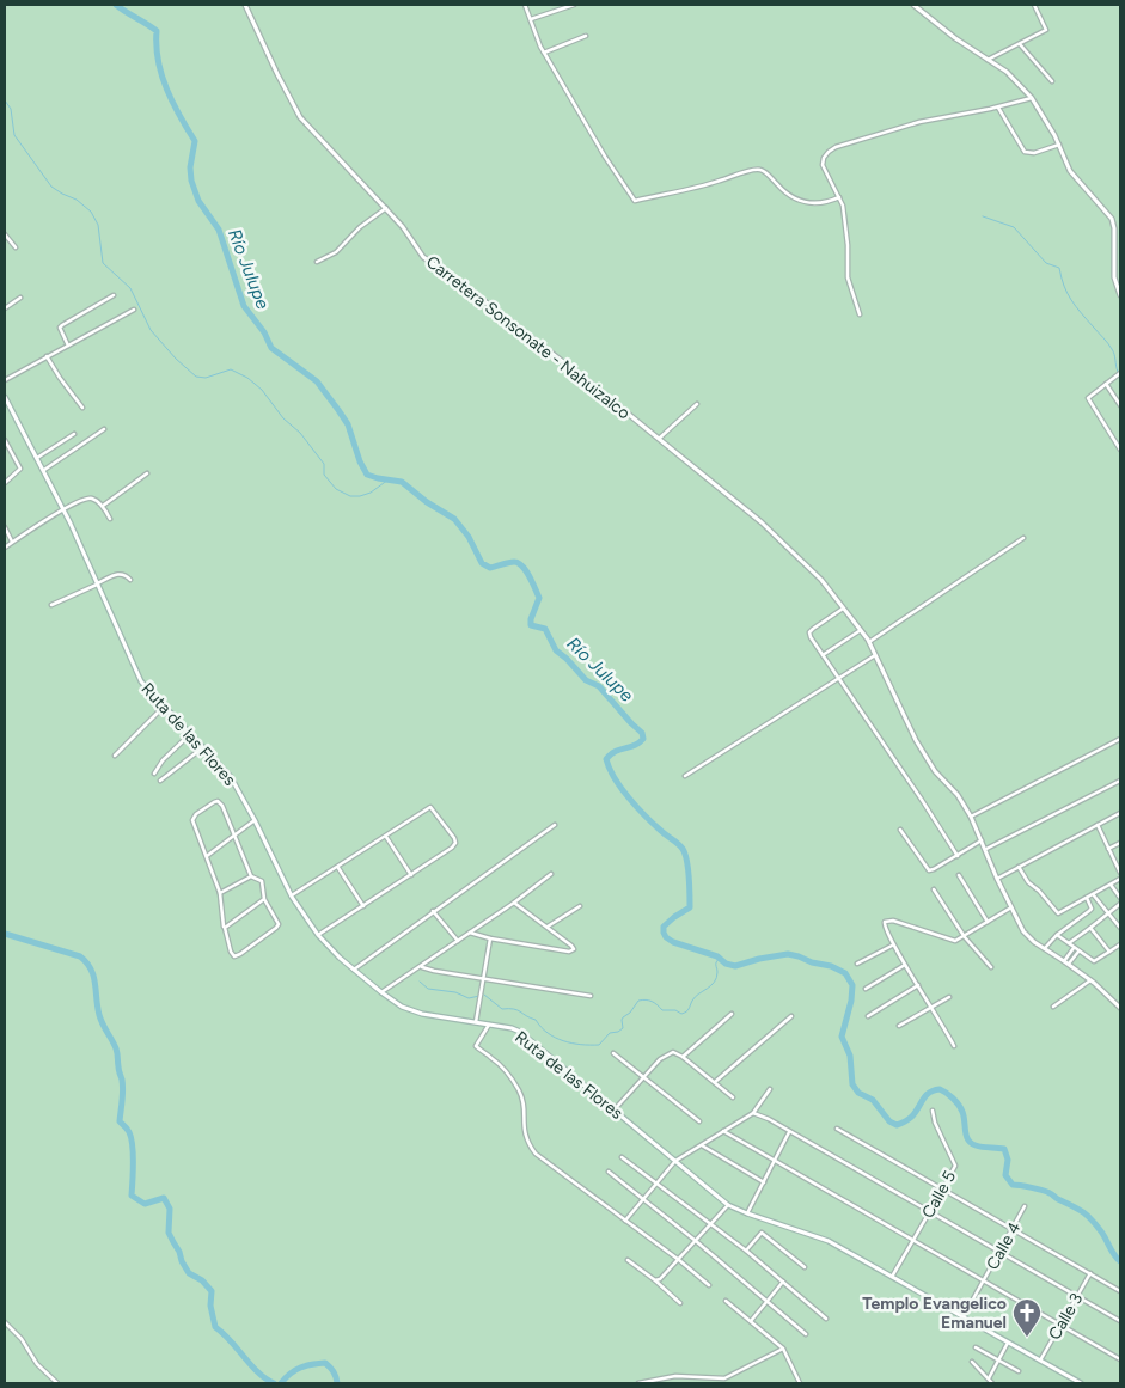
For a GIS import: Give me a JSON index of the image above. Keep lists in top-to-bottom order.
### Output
{
  "streets": {
    "street": [
      "Carretera Sonsonate - Nahuizalco",
      "Ruta de las Flores",
      "Calle 5",
      "Calle 4",
      "Calle 3"
    ]
  },
  "crossings": [
    ["Ruta de las Flores", "Calle 5"],
    ["Ruta de las Flores", "Calle 4"],
    ["Ruta de las Flores", "Calle 3"]
  ],
  "water": ["Río Julupe"],
  "places": {
    "church": ["Templo Evangelico Emanuel"]
  }
}
